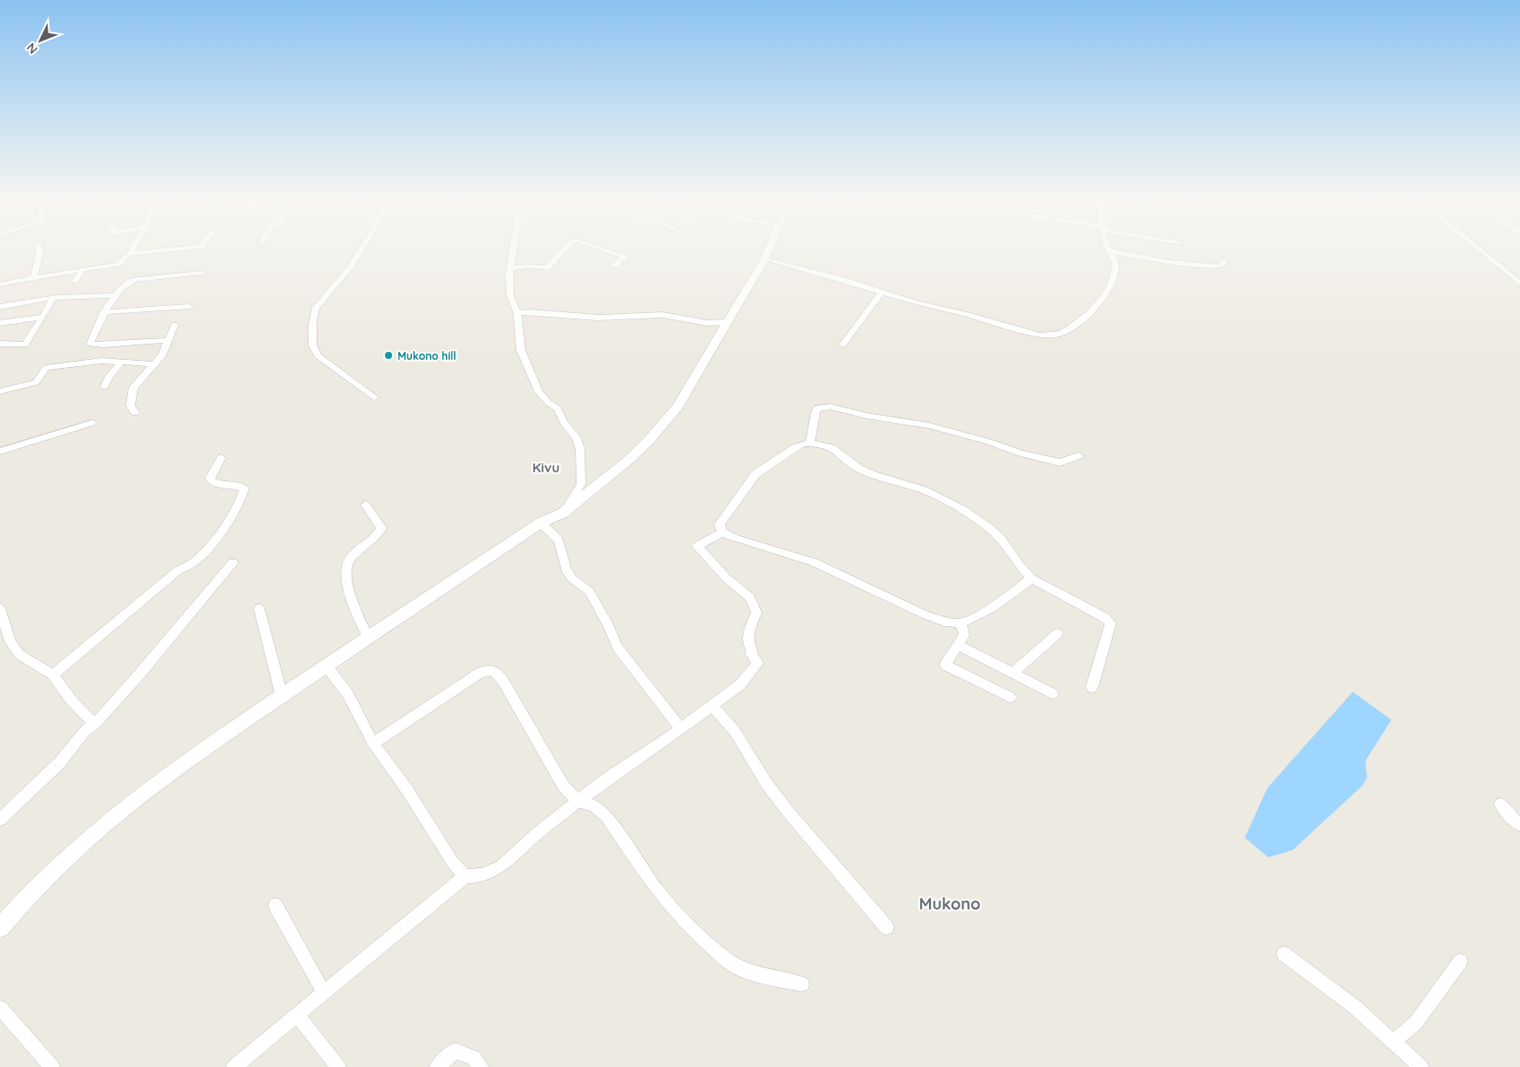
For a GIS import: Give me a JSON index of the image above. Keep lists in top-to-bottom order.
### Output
{
  "districts": ["Kivu", "Mukono"],
  "places": ["Mukono hill"],
  "north": "bottom left"
}
